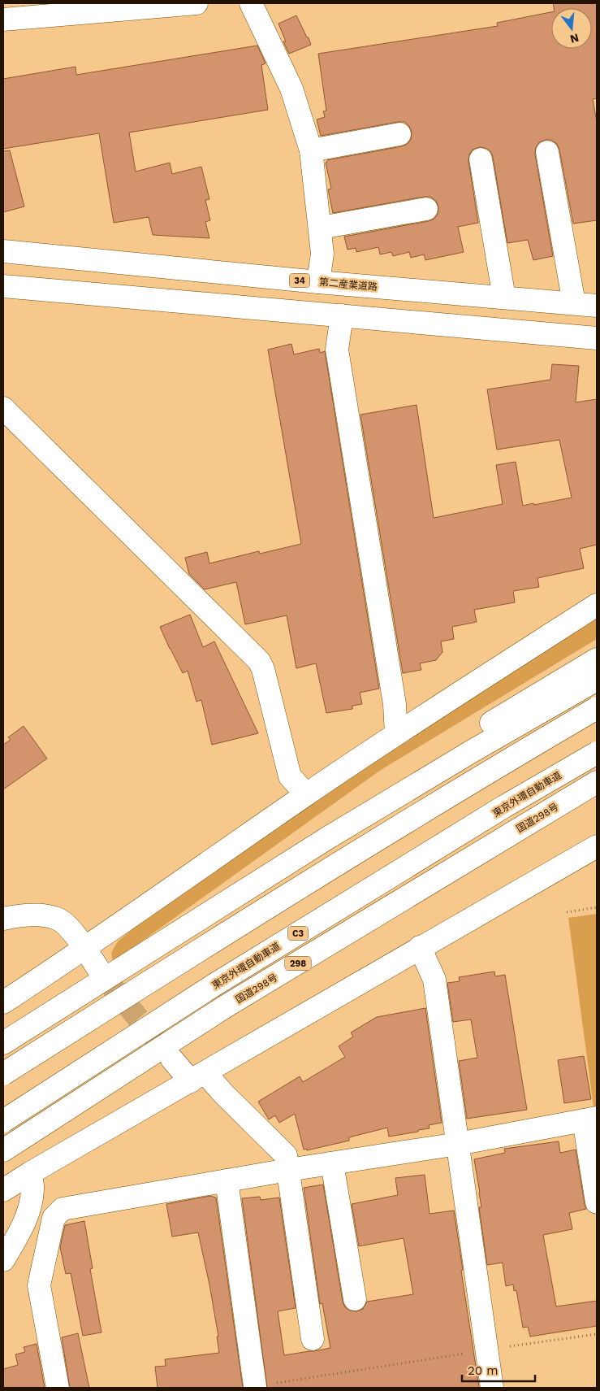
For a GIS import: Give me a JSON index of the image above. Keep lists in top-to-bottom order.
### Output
{
  "streets": {
    "main road": [
      "34",
      "第二産業道路",
      "東京外環自動車道",
      "国道298号",
      "C3",
      "298"
    ]
  },
  "crossings": [
    ["国道298号", "298"]
  ],
  "scale_bar": "20 m",
  "north": "bottom"
}
